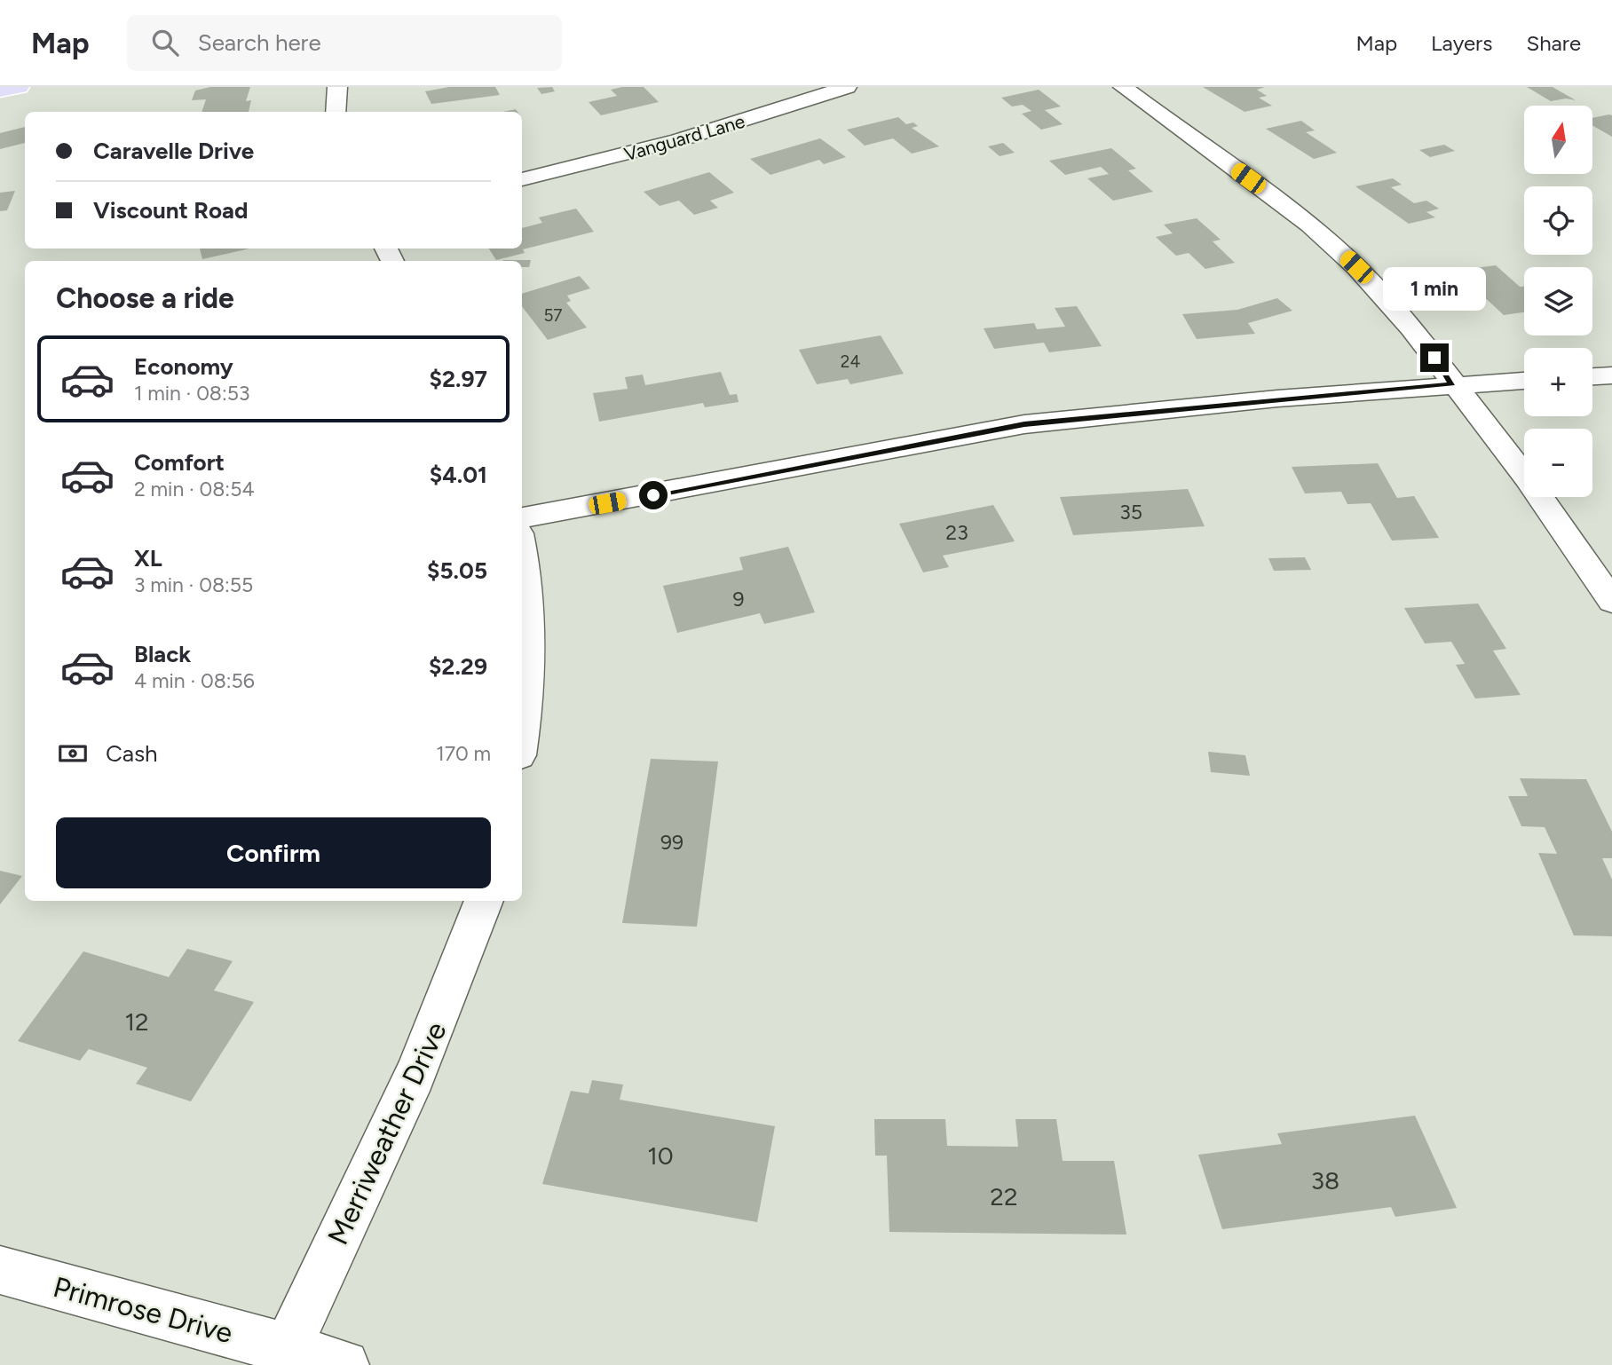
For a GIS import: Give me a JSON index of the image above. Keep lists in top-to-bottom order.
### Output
{
  "streets": {
    "street": ["Vanguard Lane", "Merriweather Drive", "Primrose Drive"]
  },
  "crossings": [
    ["Merriweather Drive", "Primrose Drive"]
  ],
  "house_numbers": [
    "57",
    "24",
    "35",
    "23",
    "9",
    "99",
    "12",
    "10",
    "38",
    "22"
  ],
  "north": "top",
  "page": {
    "header": "Map",
    "search": "Search here",
    "nav": ["Map", "Layers", "Share"],
    "map_buttons": ["+", "−"],
    "banner": ["Caravelle Drive", "Viscount Road"],
    "heading": "Choose a ride",
    "bubble": "1 min",
    "list": [
      {
        "name": "Economy",
        "note": "1 min · 08:53",
        "value": "$2.97"
      },
      {
        "name": "Comfort",
        "note": "2 min · 08:54",
        "value": "$4.01"
      },
      {
        "name": "XL",
        "note": "3 min · 08:55",
        "value": "$5.05"
      },
      {
        "name": "Black",
        "note": "4 min · 08:56",
        "value": "$2.29"
      }
    ],
    "pay": ["Cash", "170 m"],
    "buttons": "Confirm"
  }
}
